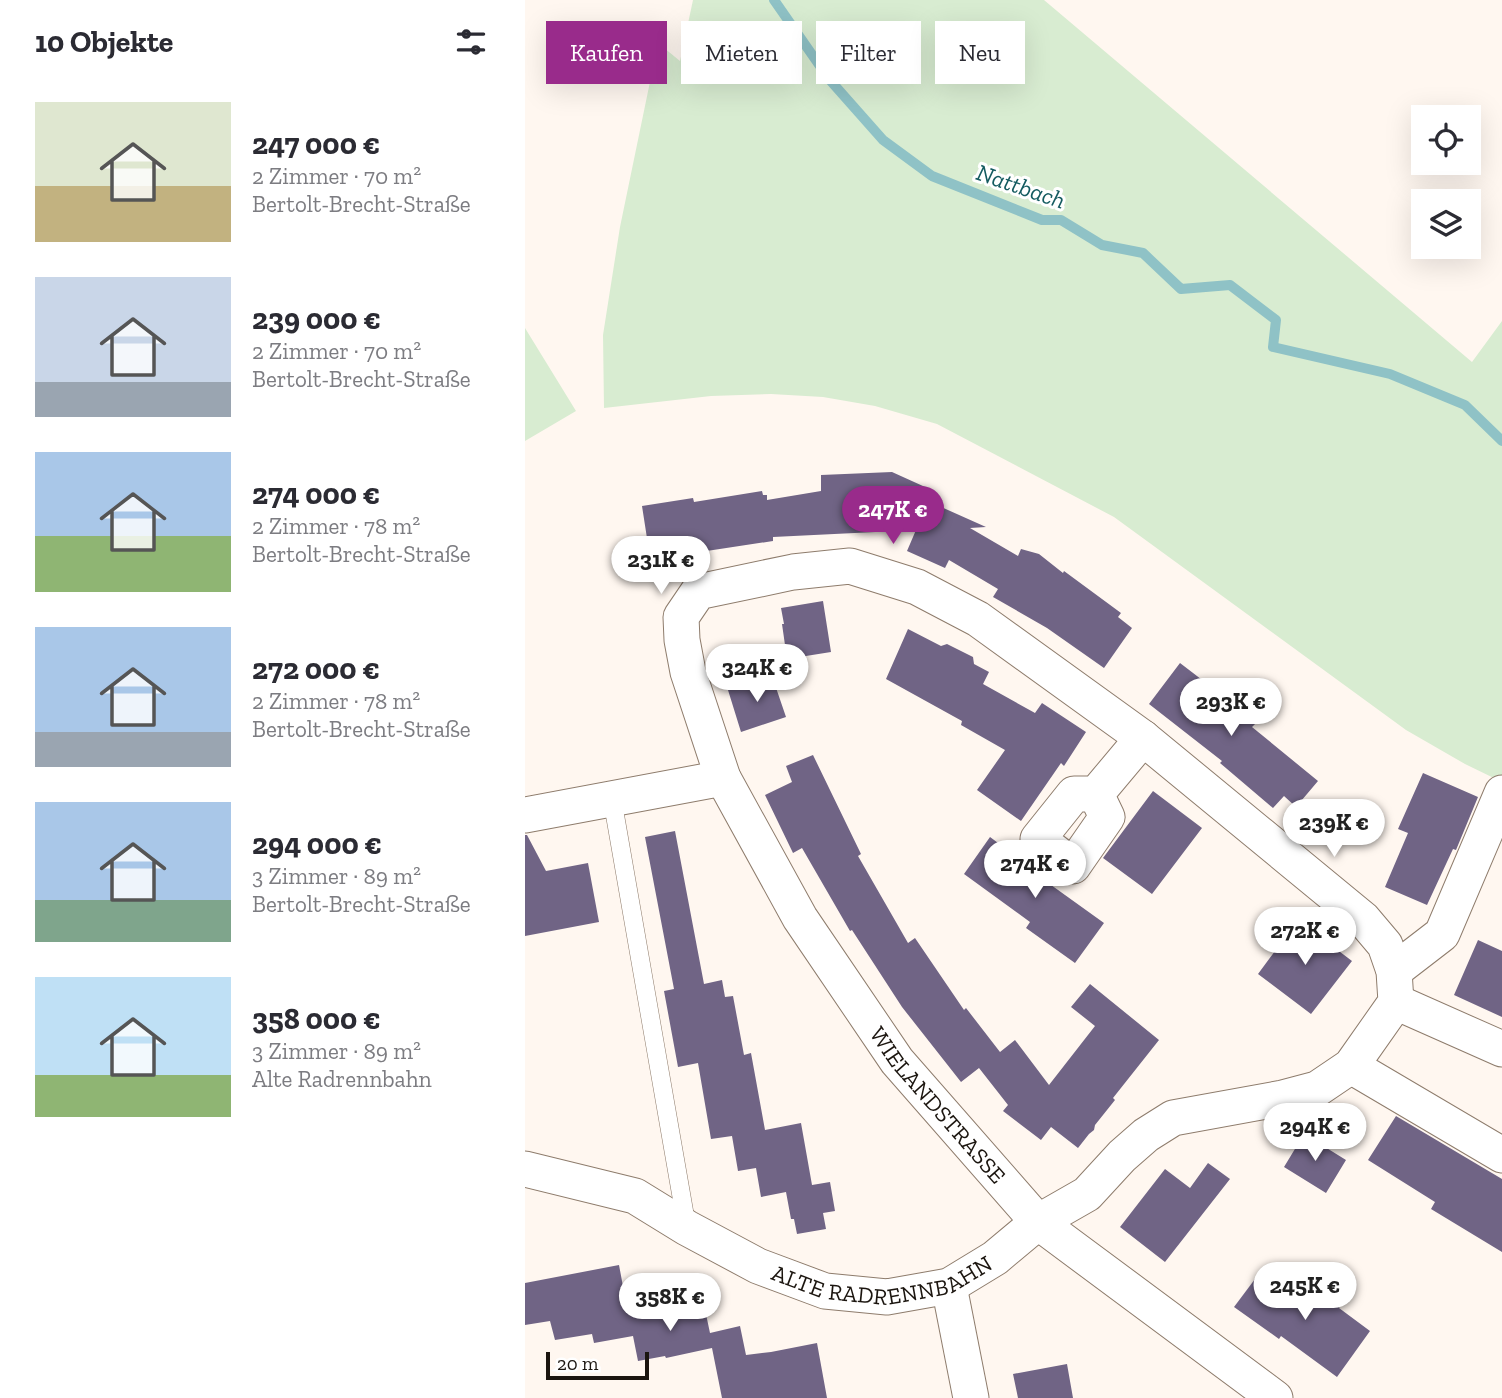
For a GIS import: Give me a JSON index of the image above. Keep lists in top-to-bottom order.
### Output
{
  "streets": {
    "street": ["WIELANDSTRASSE", "ALTE RADRENNBAHN"]
  },
  "crossings": [
    ["WIELANDSTRASSE", "ALTE RADRENNBAHN"]
  ],
  "water": ["Nattbach"],
  "scale_bar": "20 m",
  "page": {
    "heading": "10 Objekte",
    "chip": [
      "Kaufen",
      "Mieten",
      "Filter",
      "Neu"
    ],
    "list": [
      {
        "name": "247 000 €",
        "note": "2 Zimmer · 70 m² · Bertolt-Brecht-Straße"
      },
      {
        "name": "239 000 €",
        "note": "2 Zimmer · 70 m² · Bertolt-Brecht-Straße"
      },
      {
        "name": "274 000 €",
        "note": "2 Zimmer · 78 m² · Bertolt-Brecht-Straße"
      },
      {
        "name": "272 000 €",
        "note": "2 Zimmer · 78 m² · Bertolt-Brecht-Straße"
      },
      {
        "name": "294 000 €",
        "note": "3 Zimmer · 89 m² · Bertolt-Brecht-Straße"
      },
      {
        "name": "358 000 €",
        "note": "3 Zimmer · 89 m² · Alte Radrennbahn"
      }
    ],
    "price": [
      "247K €",
      "231K €",
      "324K €",
      "293K €",
      "239K €",
      "274K €",
      "272K €",
      "294K €",
      "245K €",
      "358K €"
    ],
    "scale": "20 m"
  }
}
